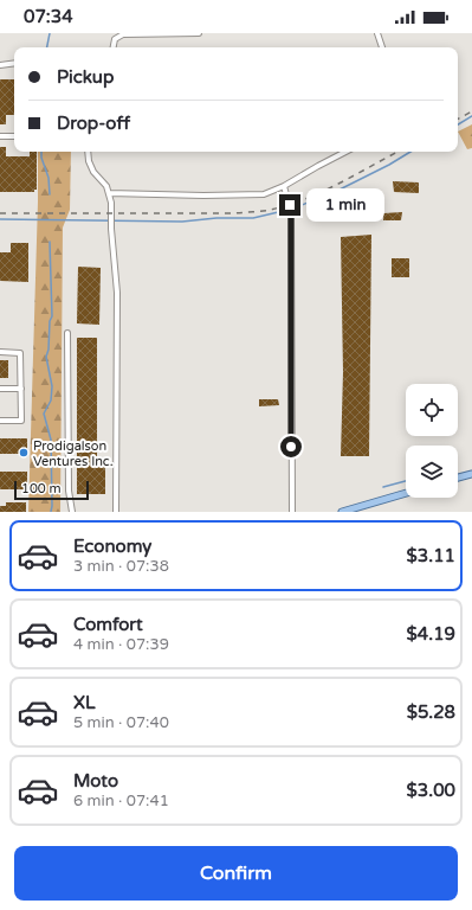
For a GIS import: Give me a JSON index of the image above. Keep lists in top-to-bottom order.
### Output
{
  "places": ["Prodigalson Ventures Inc."],
  "scale_bar": "100 m",
  "page": {
    "status": "07:34",
    "banner": ["Pickup", "Drop-off"],
    "bubble": "1 min",
    "scale": "100 m",
    "list": [
      {
        "name": "Economy",
        "note": "3 min · 07:38",
        "value": "$3.11"
      },
      {
        "name": "Comfort",
        "note": "4 min · 07:39",
        "value": "$4.19"
      },
      {
        "name": "XL",
        "note": "5 min · 07:40",
        "value": "$5.28"
      },
      {
        "name": "Moto",
        "note": "6 min · 07:41",
        "value": "$3.00"
      }
    ],
    "buttons": "Confirm"
  }
}
